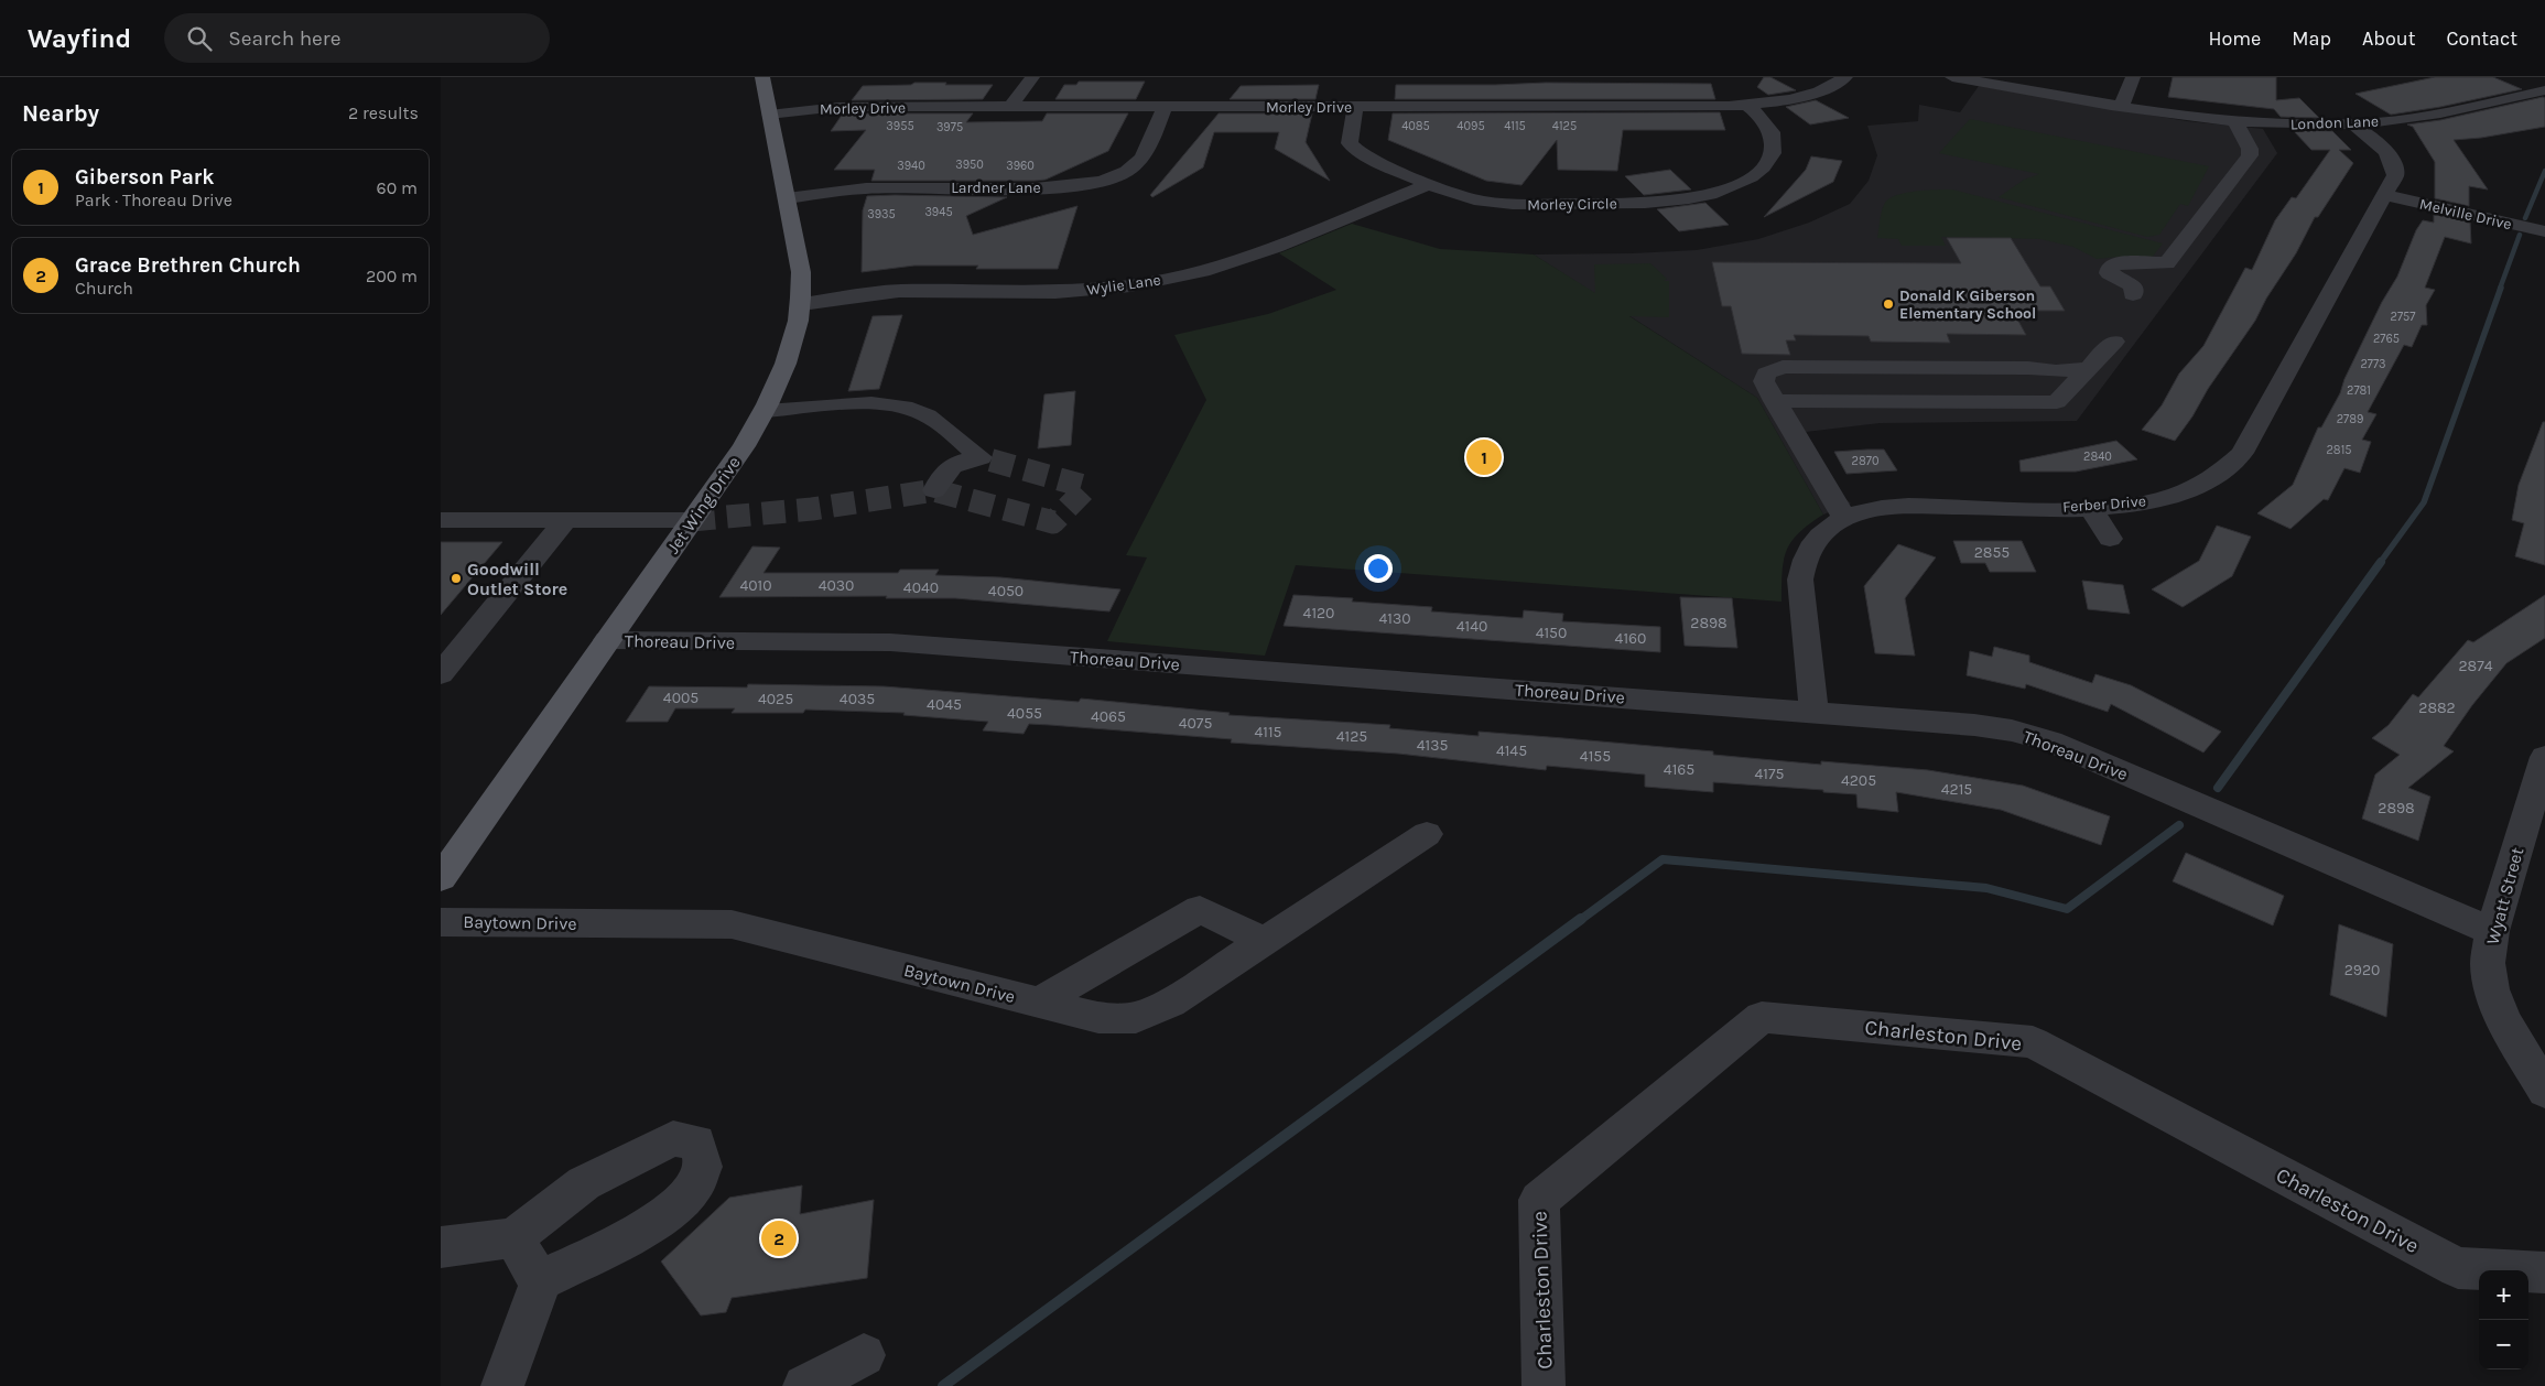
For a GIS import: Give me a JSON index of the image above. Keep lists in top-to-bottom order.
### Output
{
  "streets": {
    "main road": ["Jet Wing Drive"],
    "street": [
      "Morley Drive",
      "London Lane",
      "Lardner Lane",
      "Morley Circle",
      "Melville Drive",
      "Wylie Lane",
      "Ferber Drive",
      "Thoreau Drive",
      "Wyatt Street",
      "Baytown Drive",
      "Charleston Drive"
    ]
  },
  "crossings": [
    ["Morley Drive", "Lardner Lane"],
    ["Morley Drive", "Morley Circle"],
    ["Morley Drive", "Jet Wing Drive"],
    ["London Lane", "Ferber Drive"],
    ["Lardner Lane", "Jet Wing Drive"],
    ["Morley Circle", "Wylie Lane"],
    ["Melville Drive", "Ferber Drive"],
    ["Wylie Lane", "Jet Wing Drive"],
    ["Ferber Drive", "Thoreau Drive"],
    ["Jet Wing Drive", "Thoreau Drive"],
    ["Thoreau Drive", "Wyatt Street"]
  ],
  "places": ["Donald K Giberson Elementary School", "Goodwill Outlet Store"],
  "house_numbers": [
    "3955",
    "4085",
    "4095",
    "4115",
    "4125",
    "3975",
    "3950",
    "3940",
    "3960",
    "3945",
    "3935",
    "2757",
    "2765",
    "2773",
    "2781",
    "2789",
    "2815",
    "2840",
    "2870",
    "2855",
    "4010",
    "4030",
    "4040",
    "4050",
    "4120",
    "4130",
    "2898",
    "4140",
    "4150",
    "4160",
    "2874",
    "4005",
    "4025",
    "4035",
    "4045",
    "2882",
    "4055",
    "4065",
    "4075",
    "4115",
    "4125",
    "4135",
    "4145",
    "4155",
    "4165",
    "4175",
    "4205",
    "4215",
    "2898",
    "2920"
  ],
  "page": {
    "header": "Wayfind",
    "search": "Search here",
    "nav": [
      "Home",
      "Map",
      "About",
      "Contact"
    ],
    "heading": ["Nearby", "2 results"],
    "list": [
      {
        "mark": "1",
        "name": "Giberson Park",
        "note": "Park · Thoreau Drive",
        "value": "60 m"
      },
      {
        "mark": "2",
        "name": "Grace Brethren Church",
        "note": "Church",
        "value": "200 m"
      }
    ],
    "pins": ["1", "2"],
    "map_buttons": ["+", "−"]
  }
}
